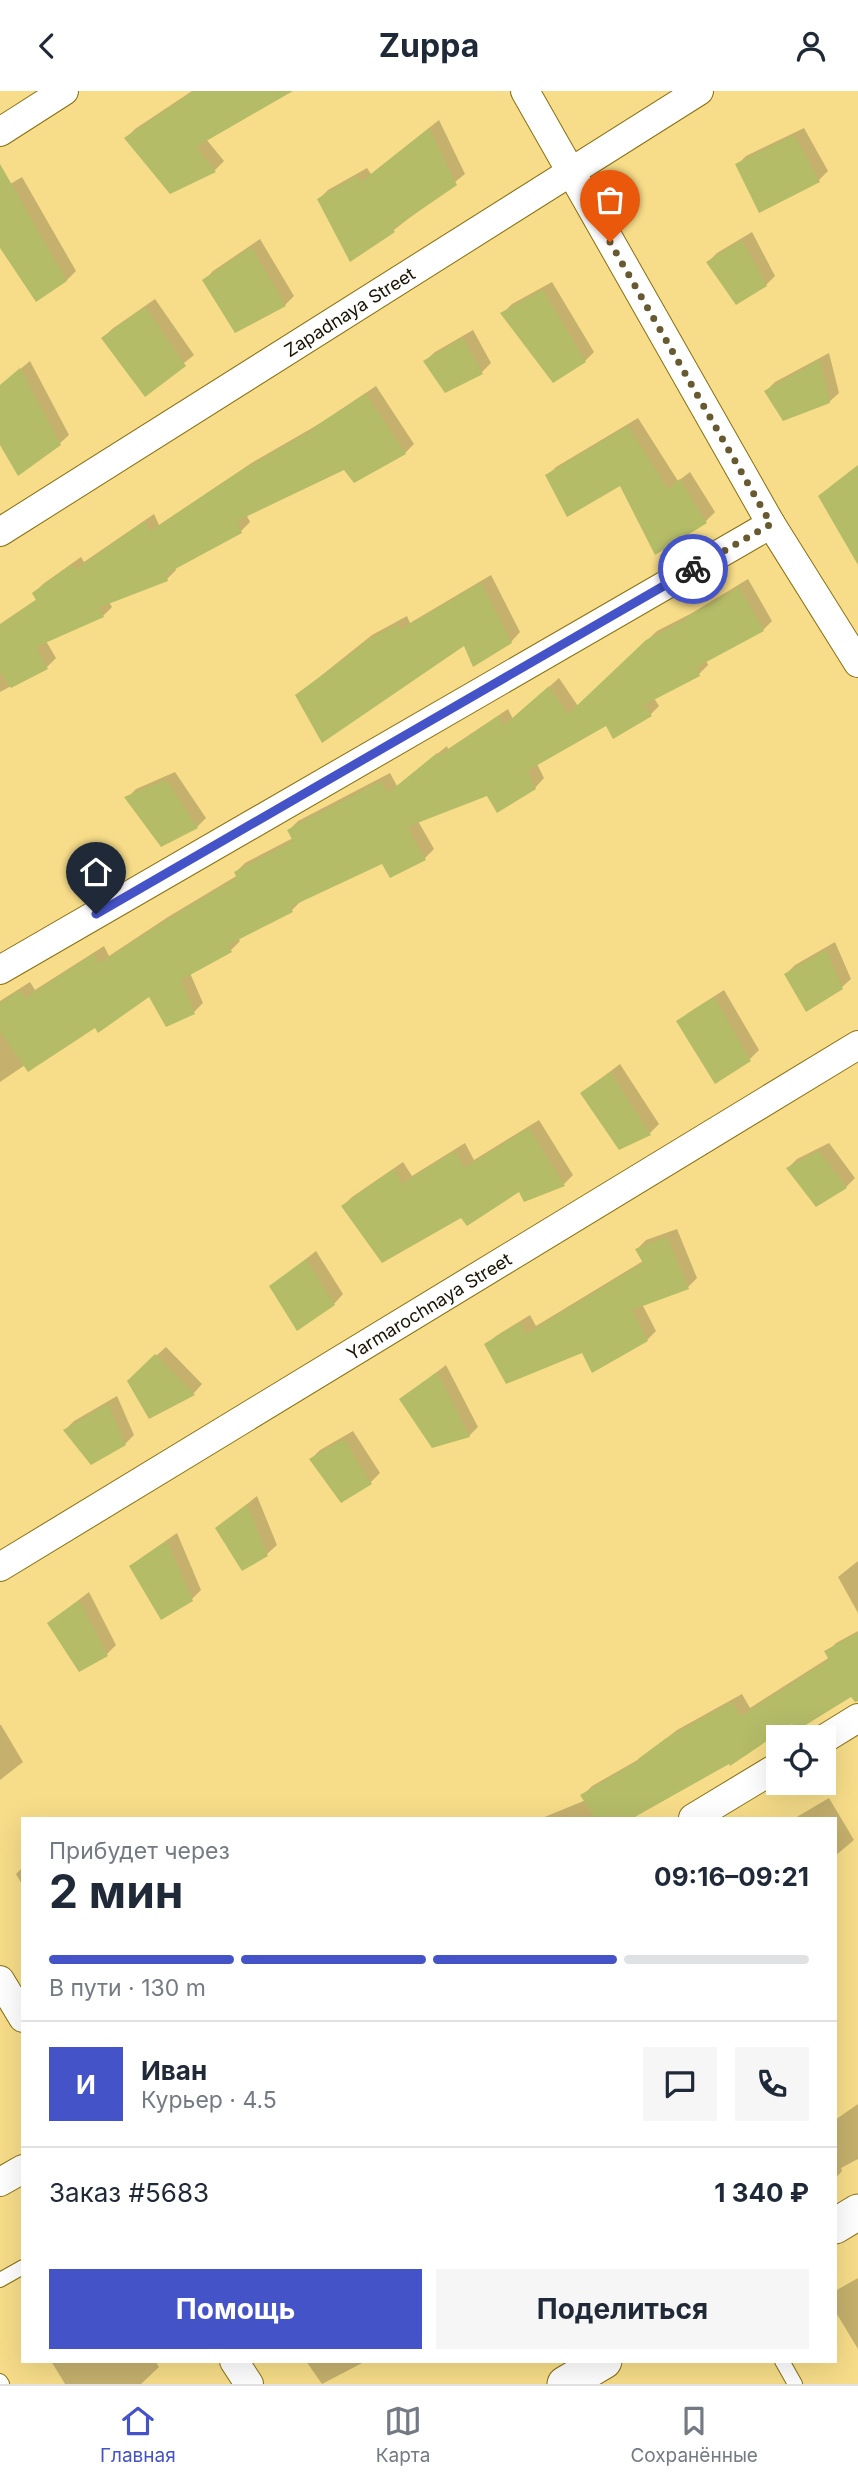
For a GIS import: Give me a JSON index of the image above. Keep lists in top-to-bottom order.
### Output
{
  "streets": {
    "street": ["Zapadnaya Street", "Yarmarochnaya Street"]
  },
  "page": {
    "header": "Zuppa",
    "heading": ["2 мин", "Прибудет через", "09:16–09:21"],
    "panel": [
      "Иван",
      "Курьер · 4.5",
      "Заказ #5683",
      "1 340 ₽"
    ],
    "bar": "В пути · 130 m",
    "round": "И",
    "buttons": ["Помощь", "Поделиться"],
    "tabs": ["Главная", "Карта", "Сохранённые"]
  }
}
